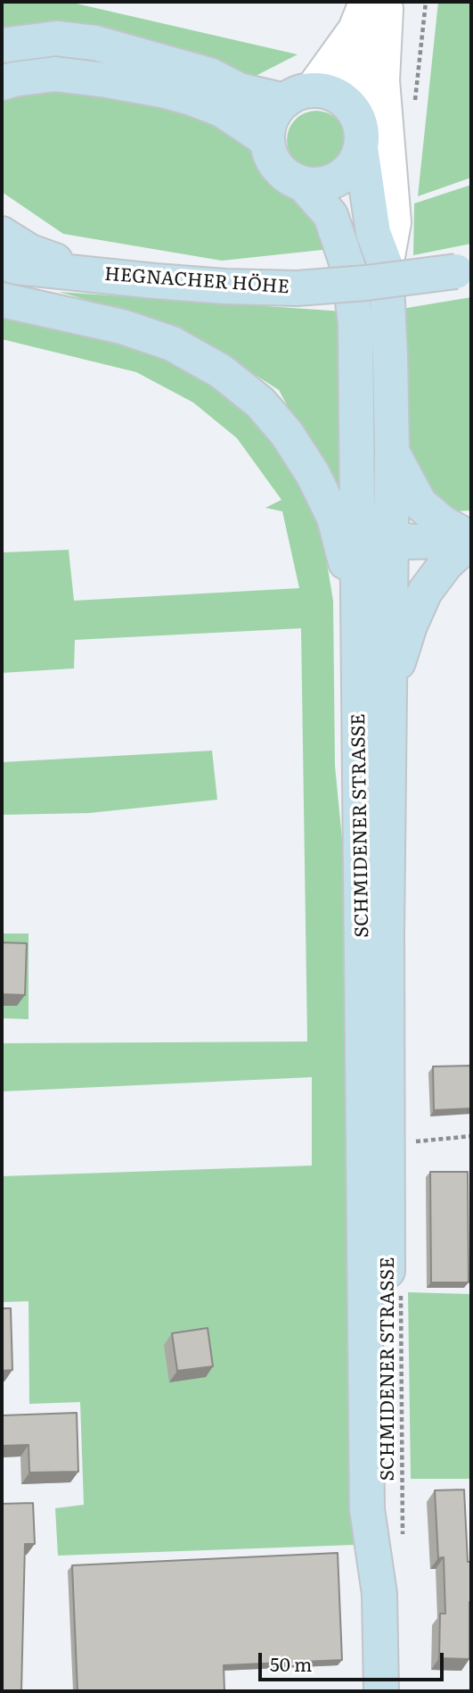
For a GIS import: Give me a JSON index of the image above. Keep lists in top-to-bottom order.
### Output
{
  "streets": {
    "main road": ["HEGNACHER HÖHE", "SCHMIDENER STRASSE"]
  },
  "scale_bar": "50 m"
}
